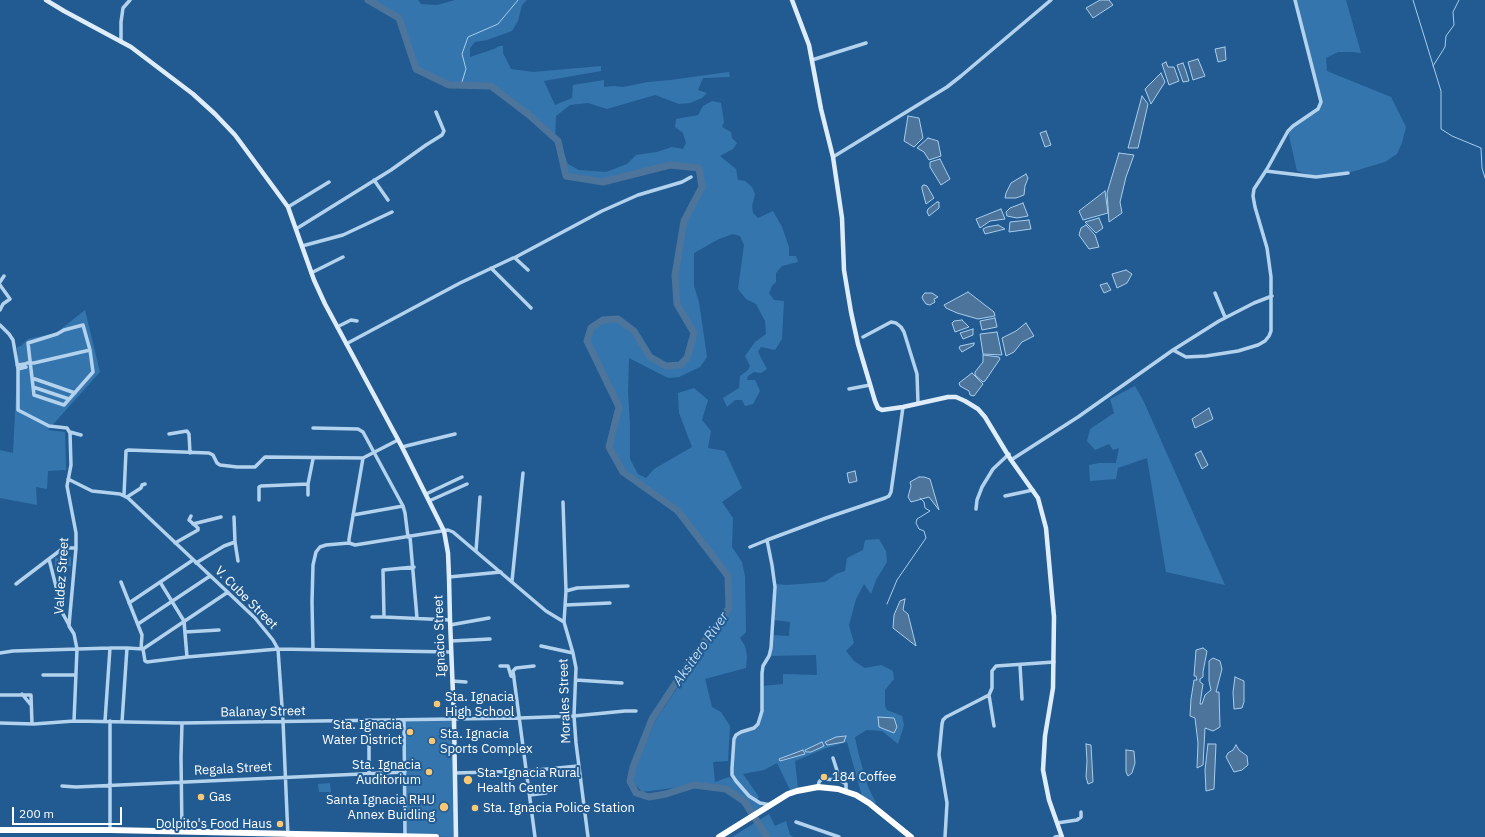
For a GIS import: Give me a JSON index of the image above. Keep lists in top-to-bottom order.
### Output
{
  "streets": {
    "street": [
      "Valdez Street",
      "V. Cube Street",
      "Ignacio Street",
      "Morales Street",
      "Balanay Street",
      "Regala Street"
    ]
  },
  "crossings": [
    ["Valdez Street", "Balanay Street"],
    ["V. Cube Street", "Balanay Street"],
    ["V. Cube Street", "Regala Street"],
    ["Ignacio Street", "Balanay Street"],
    ["Morales Street", "Balanay Street"]
  ],
  "water": ["Aksitero River"],
  "places": [
    "Sta. Ignacia High School",
    "Sta. Ignacia Water District",
    "Sta. Ignacia Sports Complex",
    "Sta. Ignacia Auditorium",
    "184 Coffee",
    "Sta. Ignacia Rural Health Center",
    "Gas",
    "Santa Ignacia RHU Annex Buidling",
    "Sta. Ignacia Police Station",
    "Dolpito's Food Haus"
  ],
  "scale_bar": "200 m"
}
